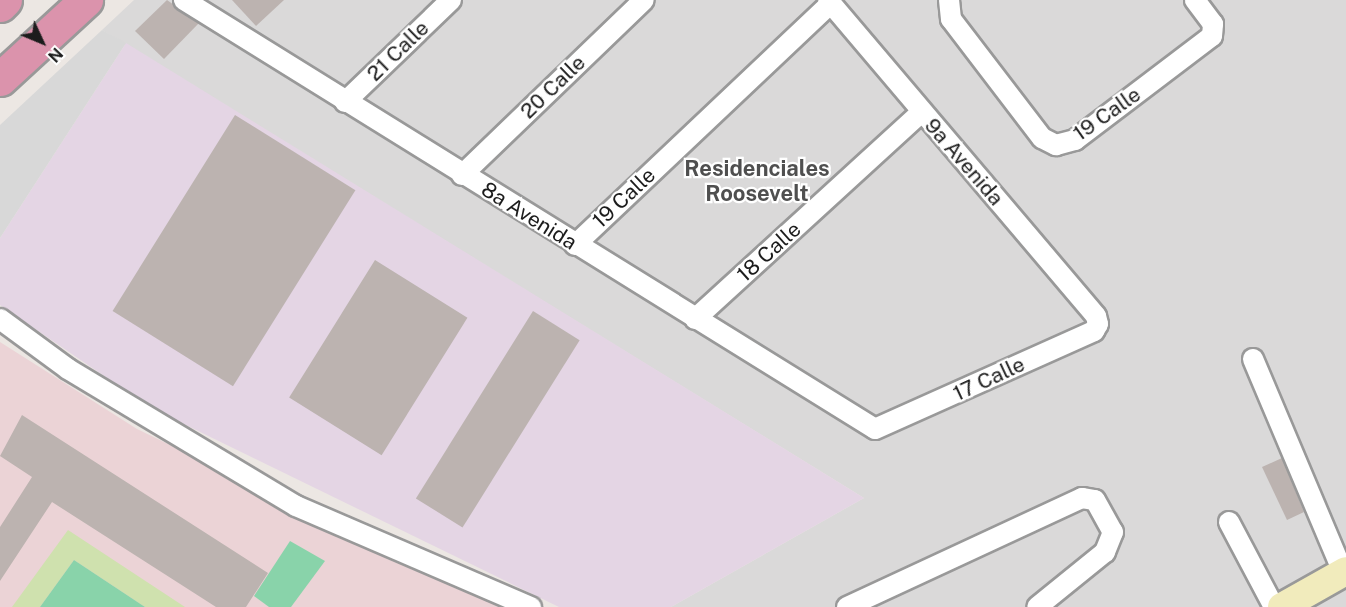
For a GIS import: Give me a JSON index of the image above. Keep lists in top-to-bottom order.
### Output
{
  "streets": {
    "street": [
      "21 Calle",
      "20 Calle",
      "19 Calle",
      "9a Avenida",
      "8a Avenida",
      "18 Calle",
      "17 Calle"
    ]
  },
  "crossings": [
    ["21 Calle", "8a Avenida"],
    ["20 Calle", "8a Avenida"],
    ["19 Calle", "9a Avenida"],
    ["19 Calle", "8a Avenida"],
    ["9a Avenida", "18 Calle"],
    ["9a Avenida", "17 Calle"],
    ["8a Avenida", "18 Calle"],
    ["8a Avenida", "17 Calle"]
  ],
  "districts": ["Residenciales Roosevelt"],
  "north": "bottom right"
}
